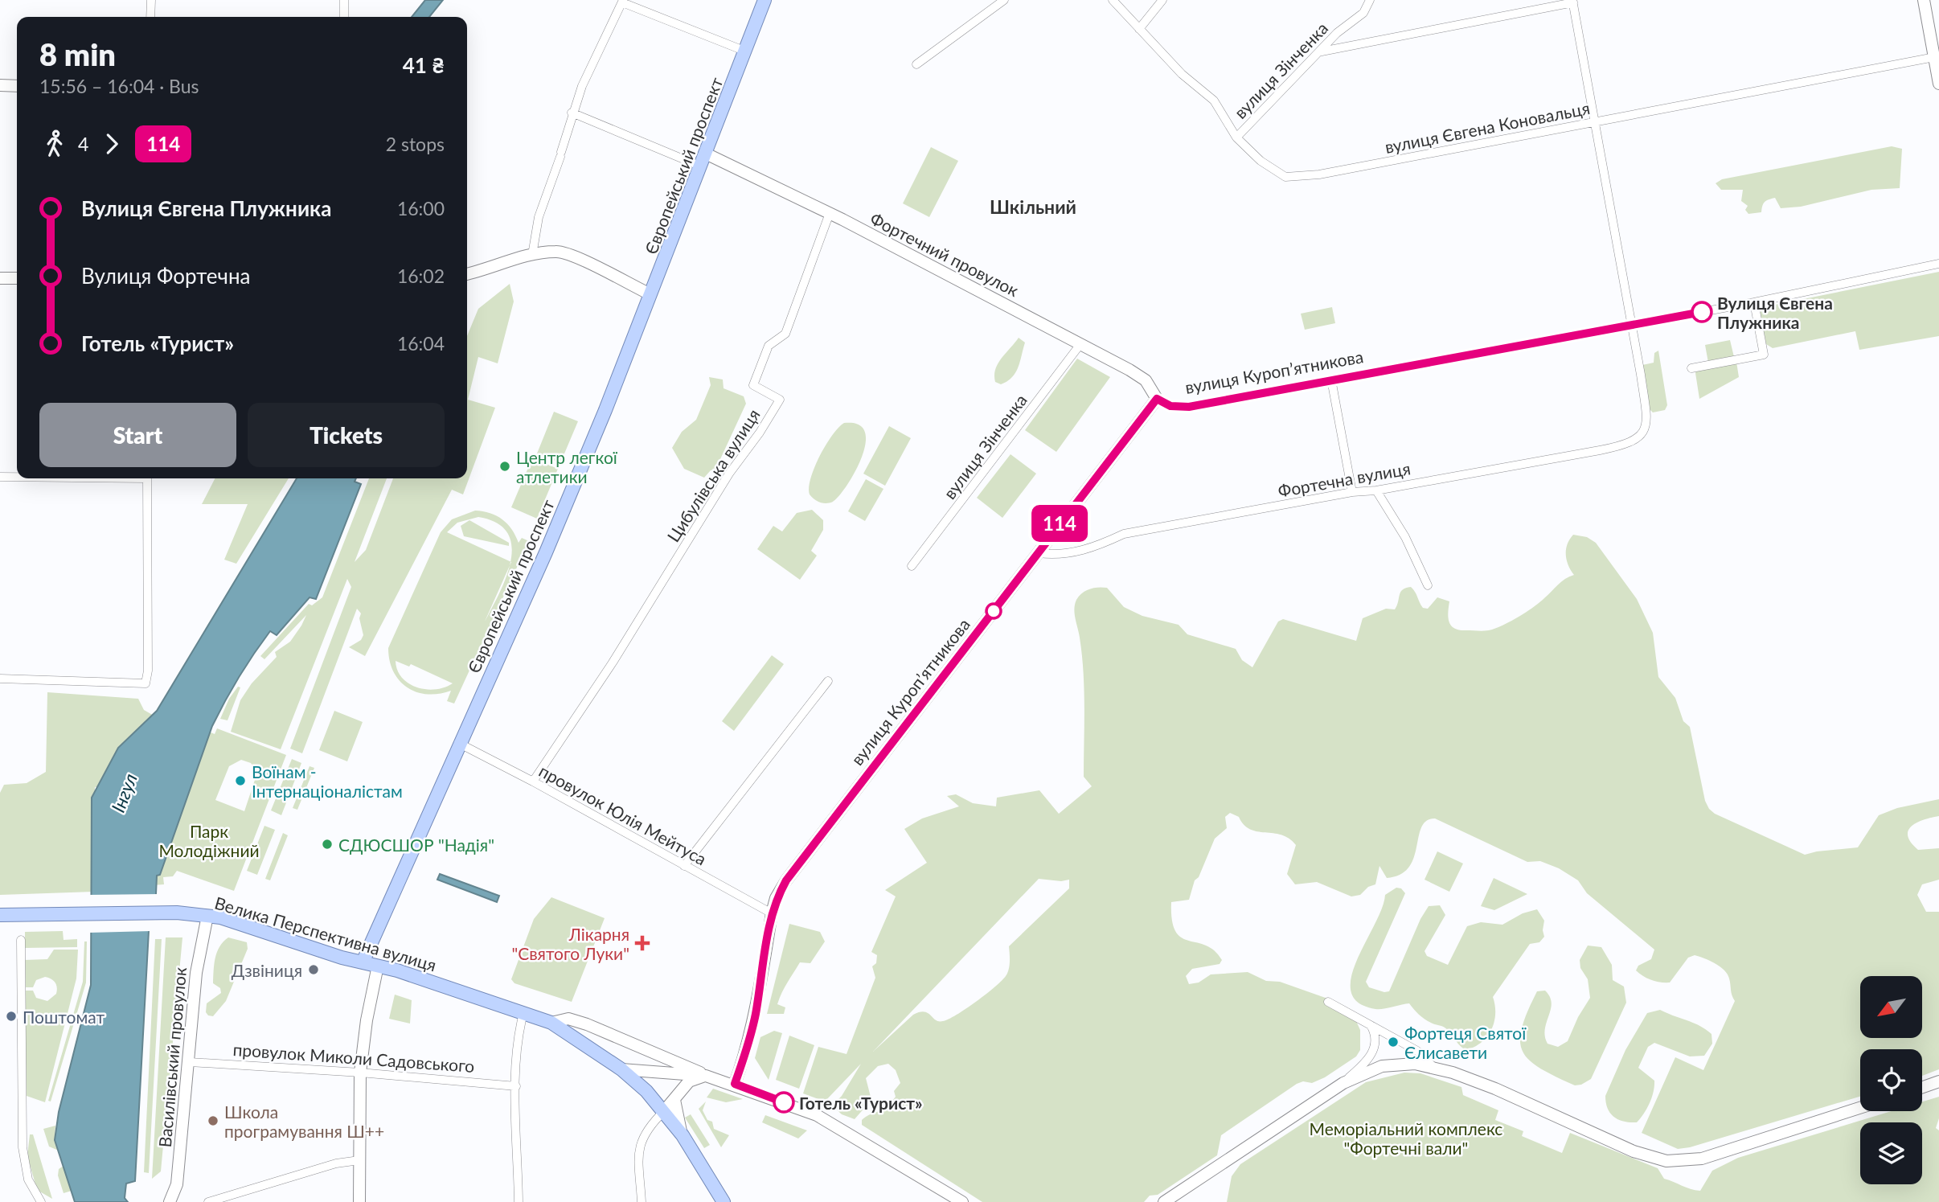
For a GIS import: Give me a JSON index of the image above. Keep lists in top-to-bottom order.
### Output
{
  "streets": {
    "main road": [
      "Європейський проспект",
      "Фортечний провулок",
      "вулиця Куропʼятникова",
      "Велика Перспективна вулиця",
      "Василівський провулок"
    ],
    "street": [
      "вулиця Зінченка",
      "вулиця Євгена Коновальця",
      "Цибулівська вулиця",
      "Фортечна вулиця",
      "провулок Юлія Мейтуса",
      "провулок Миколи Садовського"
    ]
  },
  "crossings": [
    ["вулиця Зінченка", "вулиця Євгена Коновальця"],
    ["вулиця Зінченка", "Фортечний провулок"],
    ["Європейський проспект", "Фортечний провулок"],
    ["Європейський проспект", "провулок Юлія Мейтуса"],
    ["Європейський проспект", "Велика Перспективна вулиця"],
    ["Фортечний провулок", "вулиця Куропʼятникова"],
    ["Фортечний провулок", "Цибулівська вулиця"],
    ["вулиця Куропʼятникова", "Фортечна вулиця"],
    ["вулиця Куропʼятникова", "провулок Юлія Мейтуса"],
    ["Цибулівська вулиця", "провулок Юлія Мейтуса"],
    ["Велика Перспективна вулиця", "Василівський провулок"],
    ["Василівський провулок", "провулок Миколи Садовського"]
  ],
  "districts": ["Шкільний"],
  "water": ["Інгул"],
  "parks": ["Парк Молодіжний", "Меморіальний комплекс \"Фортечні вали\""],
  "places": {
    "other": [
      "Вулиця Євгена Плужника",
      "Центр легкої атлетики",
      "Воїнам - Інтернаціоналістам",
      "СДЮСШОР \"Надія\"",
      "Дзвіниця",
      "Поштомат",
      "Фортеця Святої Єлисавети",
      "Готель «Турист»",
      "Школа програмування Ш++"
    ],
    "health": ["Лікарня \"Святого Луки\""]
  },
  "lines": ["bus line 114"],
  "north": "bottom left",
  "page": {
    "on_map": "114",
    "heading": ["8 min", "15:56 – 16:04 · Bus", "41 ₴"],
    "legs": ["4", "114", "2 stops"],
    "list": [
      {
        "name": "Вулиця Євгена Плужника",
        "value": "16:00"
      },
      {
        "name": "Вулиця Фортечна",
        "value": "16:02"
      },
      {
        "name": "Готель «Турист»",
        "value": "16:04"
      }
    ],
    "buttons": ["Start", "Tickets"]
  }
}
